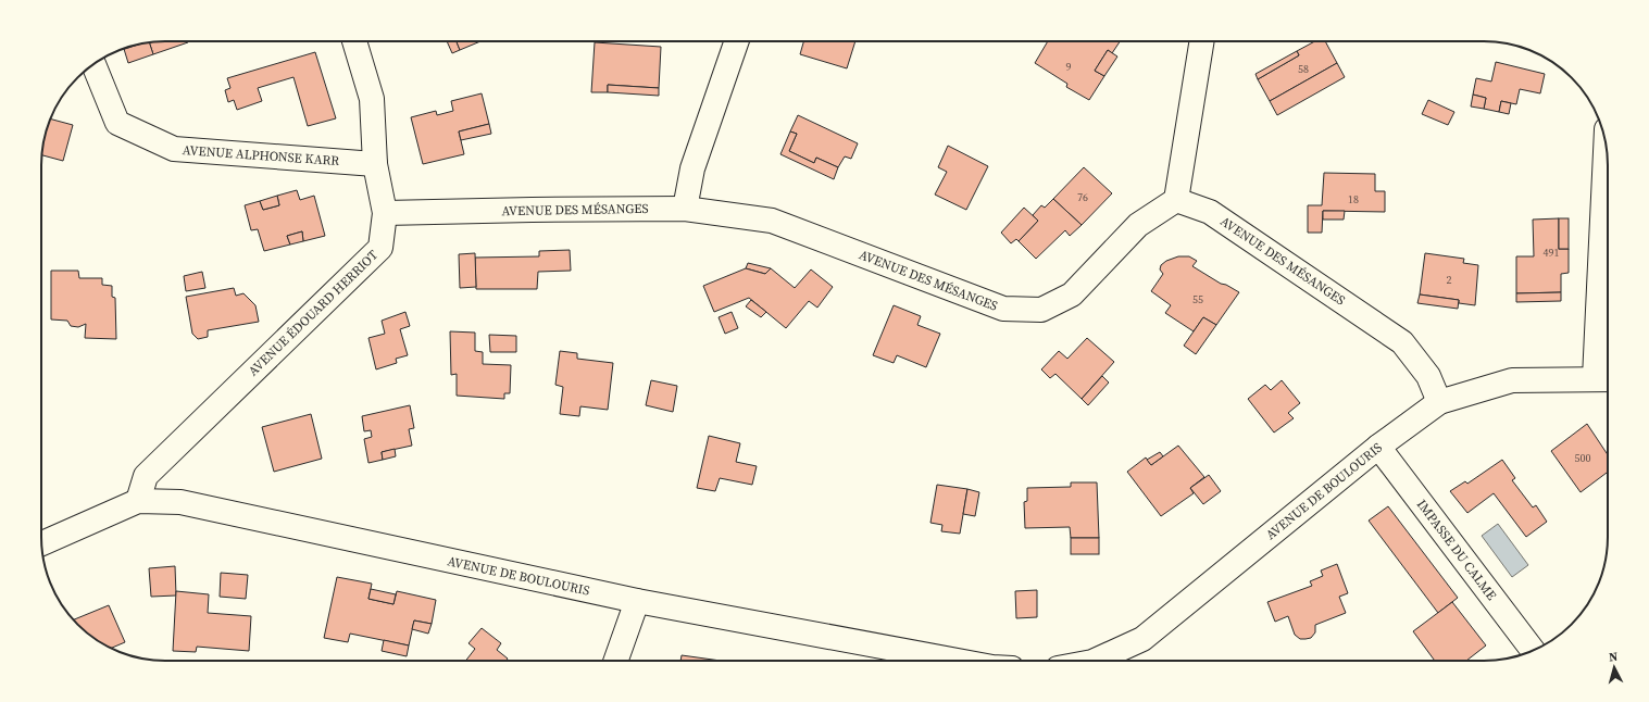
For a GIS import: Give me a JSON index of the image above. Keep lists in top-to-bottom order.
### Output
{
  "streets": {
    "street": [
      "AVENUE ALPHONSE KARR",
      "AVENUE DES MÉSANGES",
      "AVENUE ÉDOUARD HERRIOT",
      "AVENUE DE BOULOURIS",
      "IMPASSE DU CALME"
    ]
  },
  "crossings": [
    ["AVENUE ALPHONSE KARR", "AVENUE ÉDOUARD HERRIOT"],
    ["AVENUE DES MÉSANGES", "AVENUE ÉDOUARD HERRIOT"],
    ["AVENUE DES MÉSANGES", "AVENUE DE BOULOURIS"],
    ["AVENUE ÉDOUARD HERRIOT", "AVENUE DE BOULOURIS"],
    ["AVENUE DE BOULOURIS", "IMPASSE DU CALME"]
  ],
  "house_numbers": [
    "9",
    "58",
    "76",
    "18",
    "491",
    "2",
    "55",
    "500"
  ],
  "north": "top"
}
